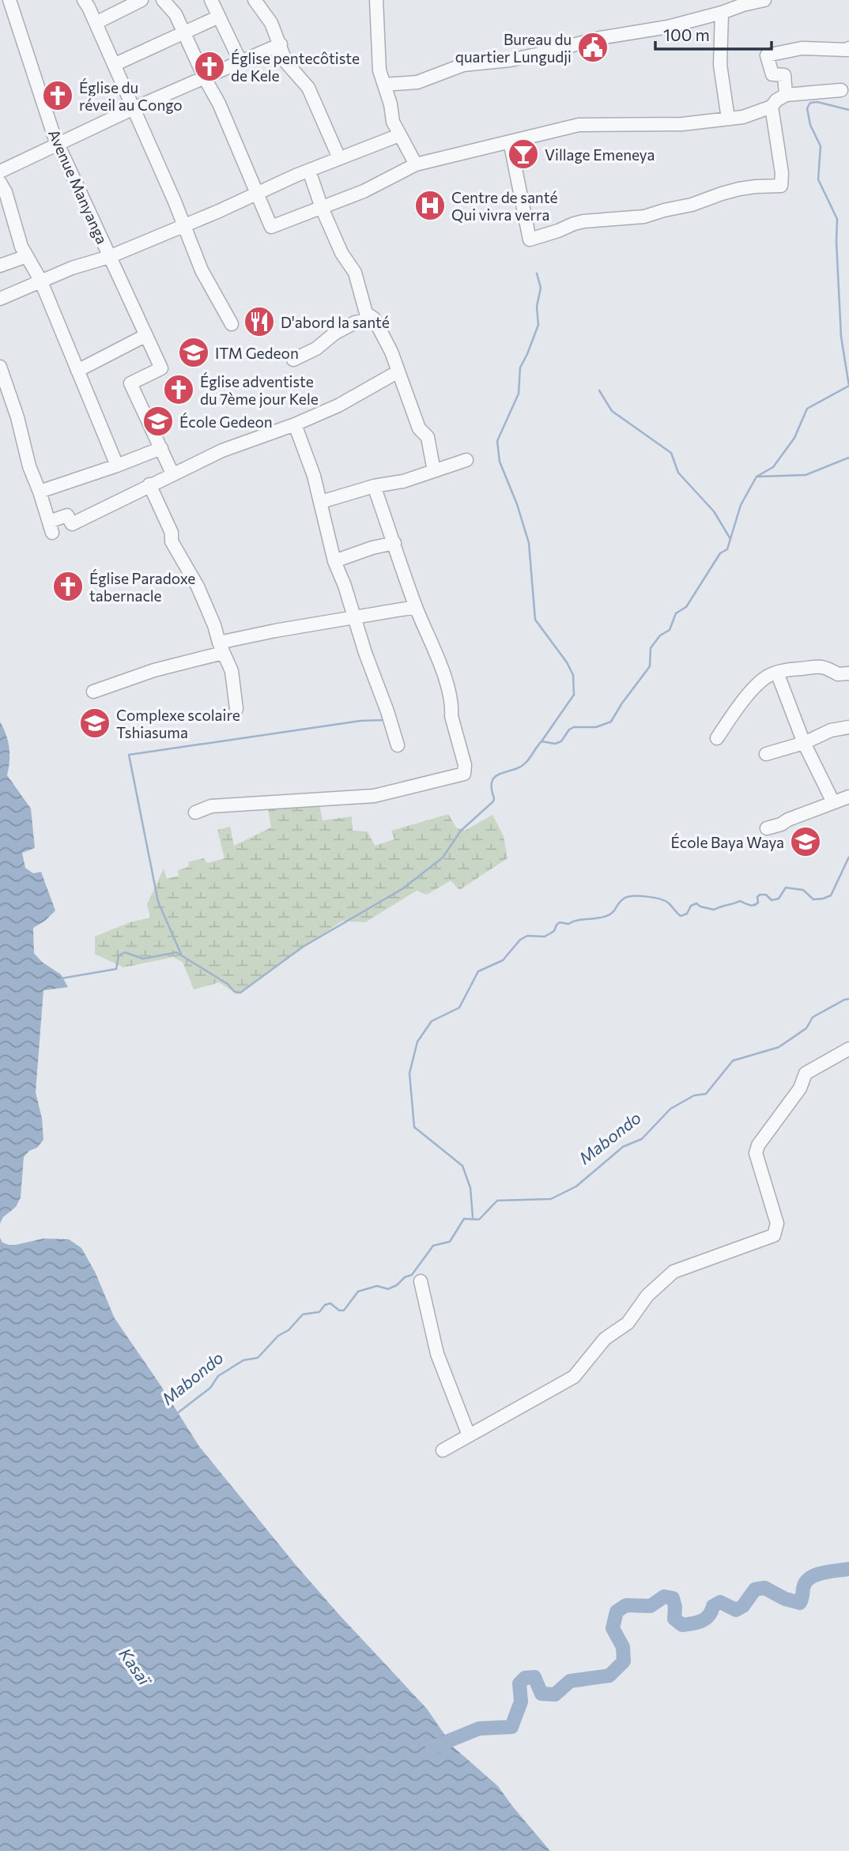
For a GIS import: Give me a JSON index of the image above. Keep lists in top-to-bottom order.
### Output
{
  "streets": {
    "street": ["Avenue Manyanga"]
  },
  "water": ["Mabondo", "Kasaï"],
  "places": {
    "public building": ["Bureau du quartier Lungudji"],
    "church": [
      "Église pentecôtiste de Kele",
      "Église du réveil au Congo",
      "Église adventiste du 7ème jour Kele",
      "Église Paradoxe tabernacle"
    ],
    "bar": ["Village Emeneya"],
    "hospital": ["Centre de santé Qui vivra verra"],
    "restaurant": ["D'abord la santé"],
    "school or university": [
      "ITM Gedeon",
      "École Gedeon",
      "Complexe scolaire Tshiasuma",
      "École Baya Waya"
    ]
  },
  "scale_bar": "100 m"
}
